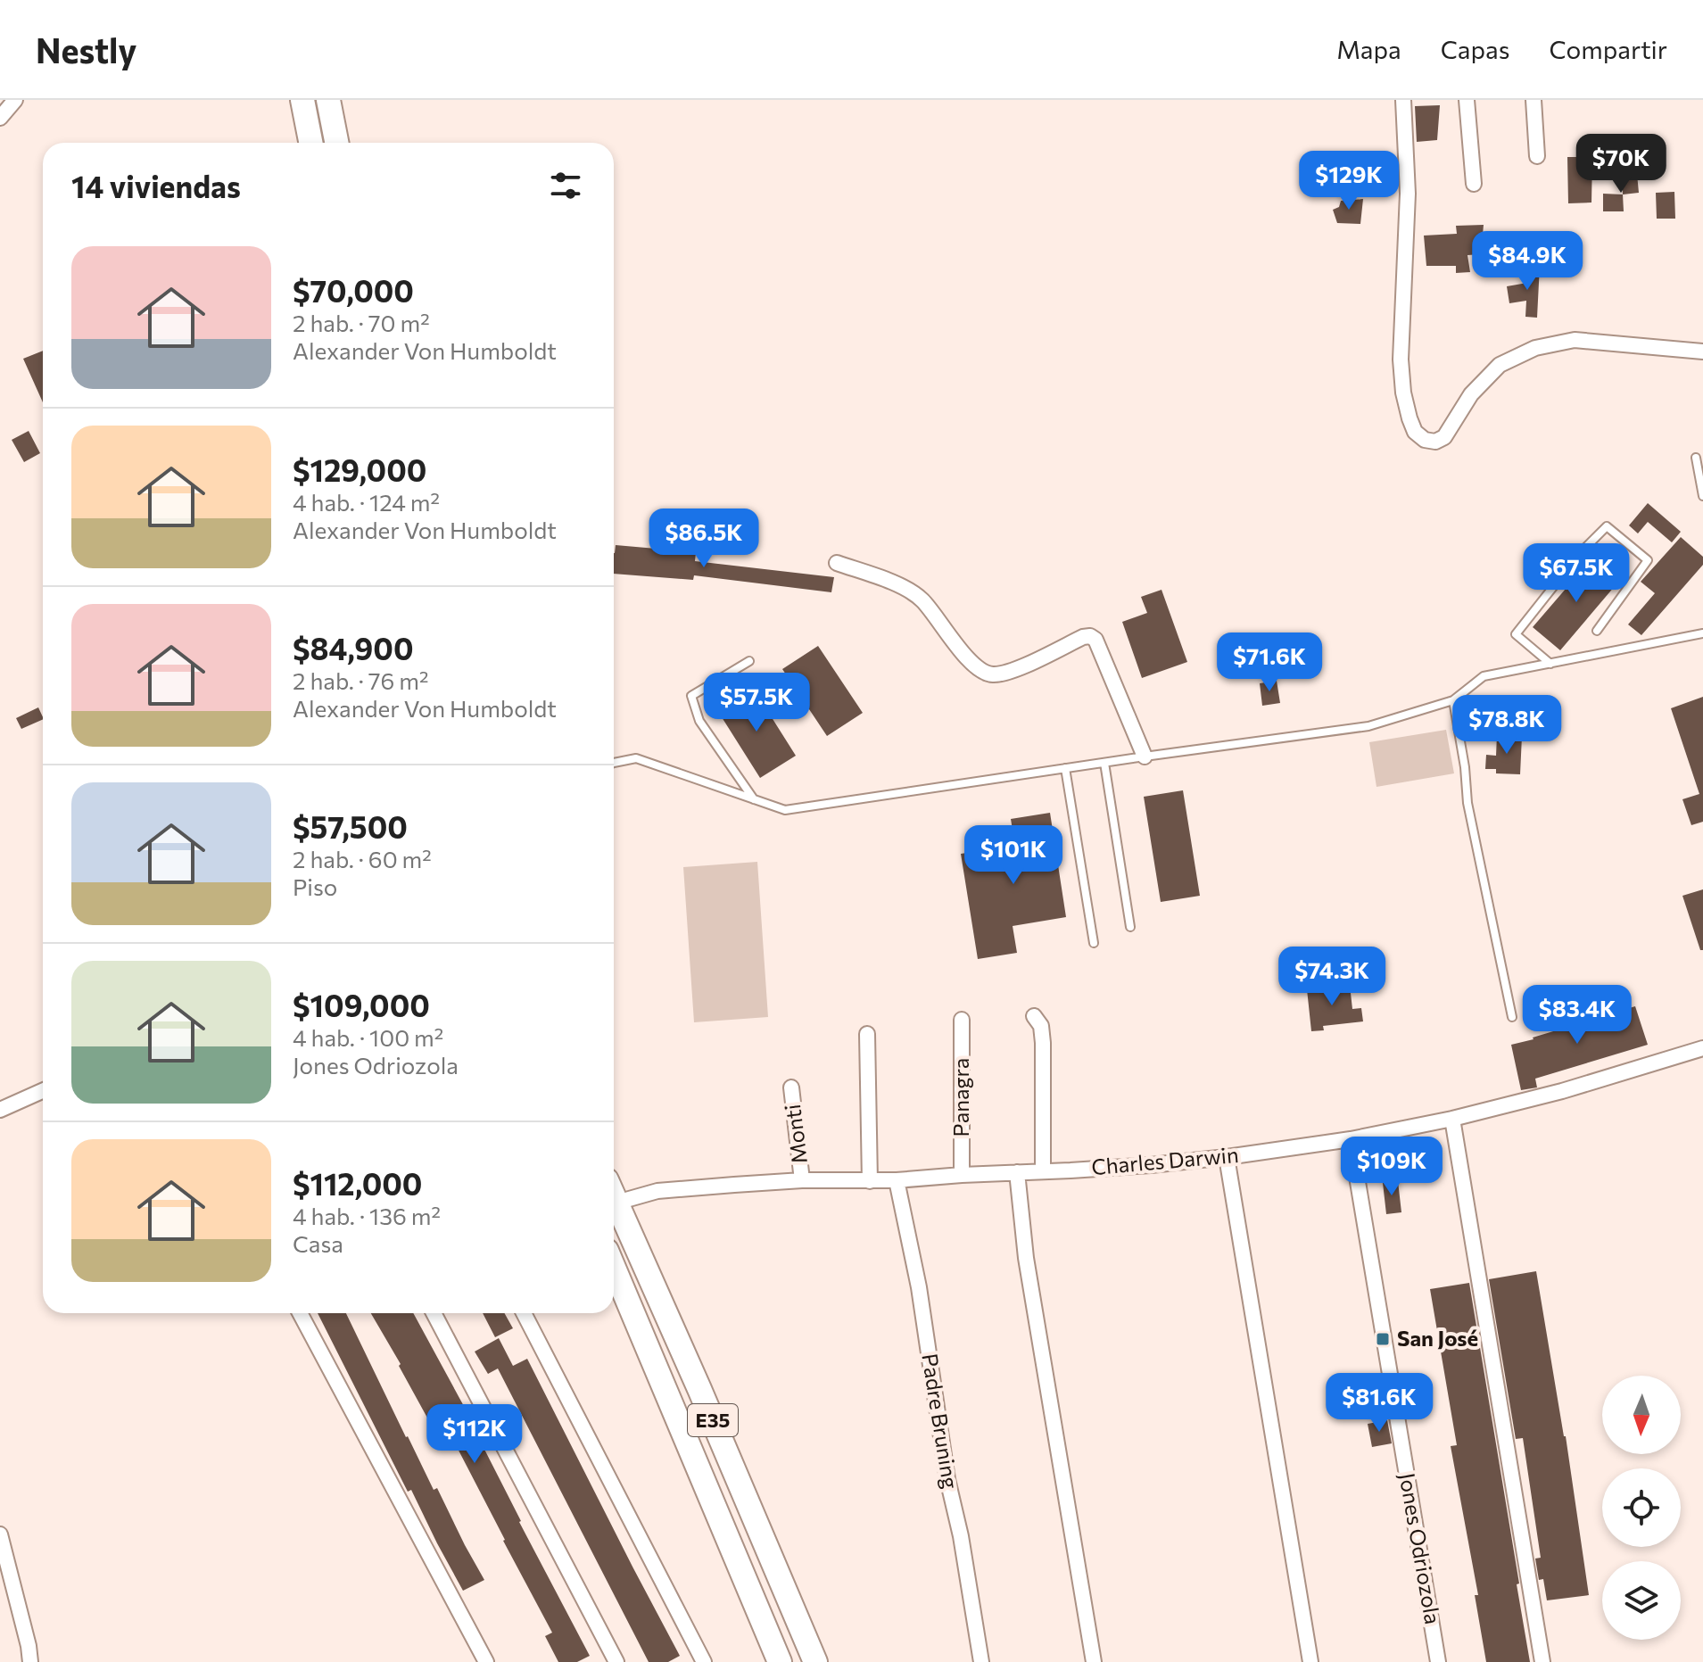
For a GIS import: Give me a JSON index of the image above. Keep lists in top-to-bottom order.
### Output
{
  "streets": {
    "highway": ["E35"],
    "street": [
      "Panagra",
      "Monti",
      "Charles Darwin",
      "Padre Bruning",
      "Jones Odriozola"
    ]
  },
  "crossings": [
    ["Panagra", "Charles Darwin"],
    ["Monti", "Charles Darwin"],
    ["Charles Darwin", "E35"],
    ["Charles Darwin", "Padre Bruning"],
    ["Charles Darwin", "Jones Odriozola"]
  ],
  "places": {
    "transit": ["San José"]
  },
  "north": "bottom",
  "page": {
    "header": "Nestly",
    "nav": ["Mapa", "Capas", "Compartir"],
    "price": [
      "$70K",
      "$129K",
      "$84.9K",
      "$86.5K",
      "$67.5K",
      "$71.6K",
      "$57.5K",
      "$78.8K",
      "$101K",
      "$74.3K",
      "$83.4K",
      "$109K",
      "$81.6K",
      "$112K"
    ],
    "heading": "14 viviendas",
    "list": [
      {
        "name": "$70,000",
        "note": "2 hab. · 70 m² · Alexander Von Humboldt"
      },
      {
        "name": "$129,000",
        "note": "4 hab. · 124 m² · Alexander Von Humboldt"
      },
      {
        "name": "$84,900",
        "note": "2 hab. · 76 m² · Alexander Von Humboldt"
      },
      {
        "name": "$57,500",
        "note": "2 hab. · 60 m² · Piso"
      },
      {
        "name": "$109,000",
        "note": "4 hab. · 100 m² · Jones Odriozola"
      },
      {
        "name": "$112,000",
        "note": "4 hab. · 136 m² · Casa"
      }
    ]
  }
}
